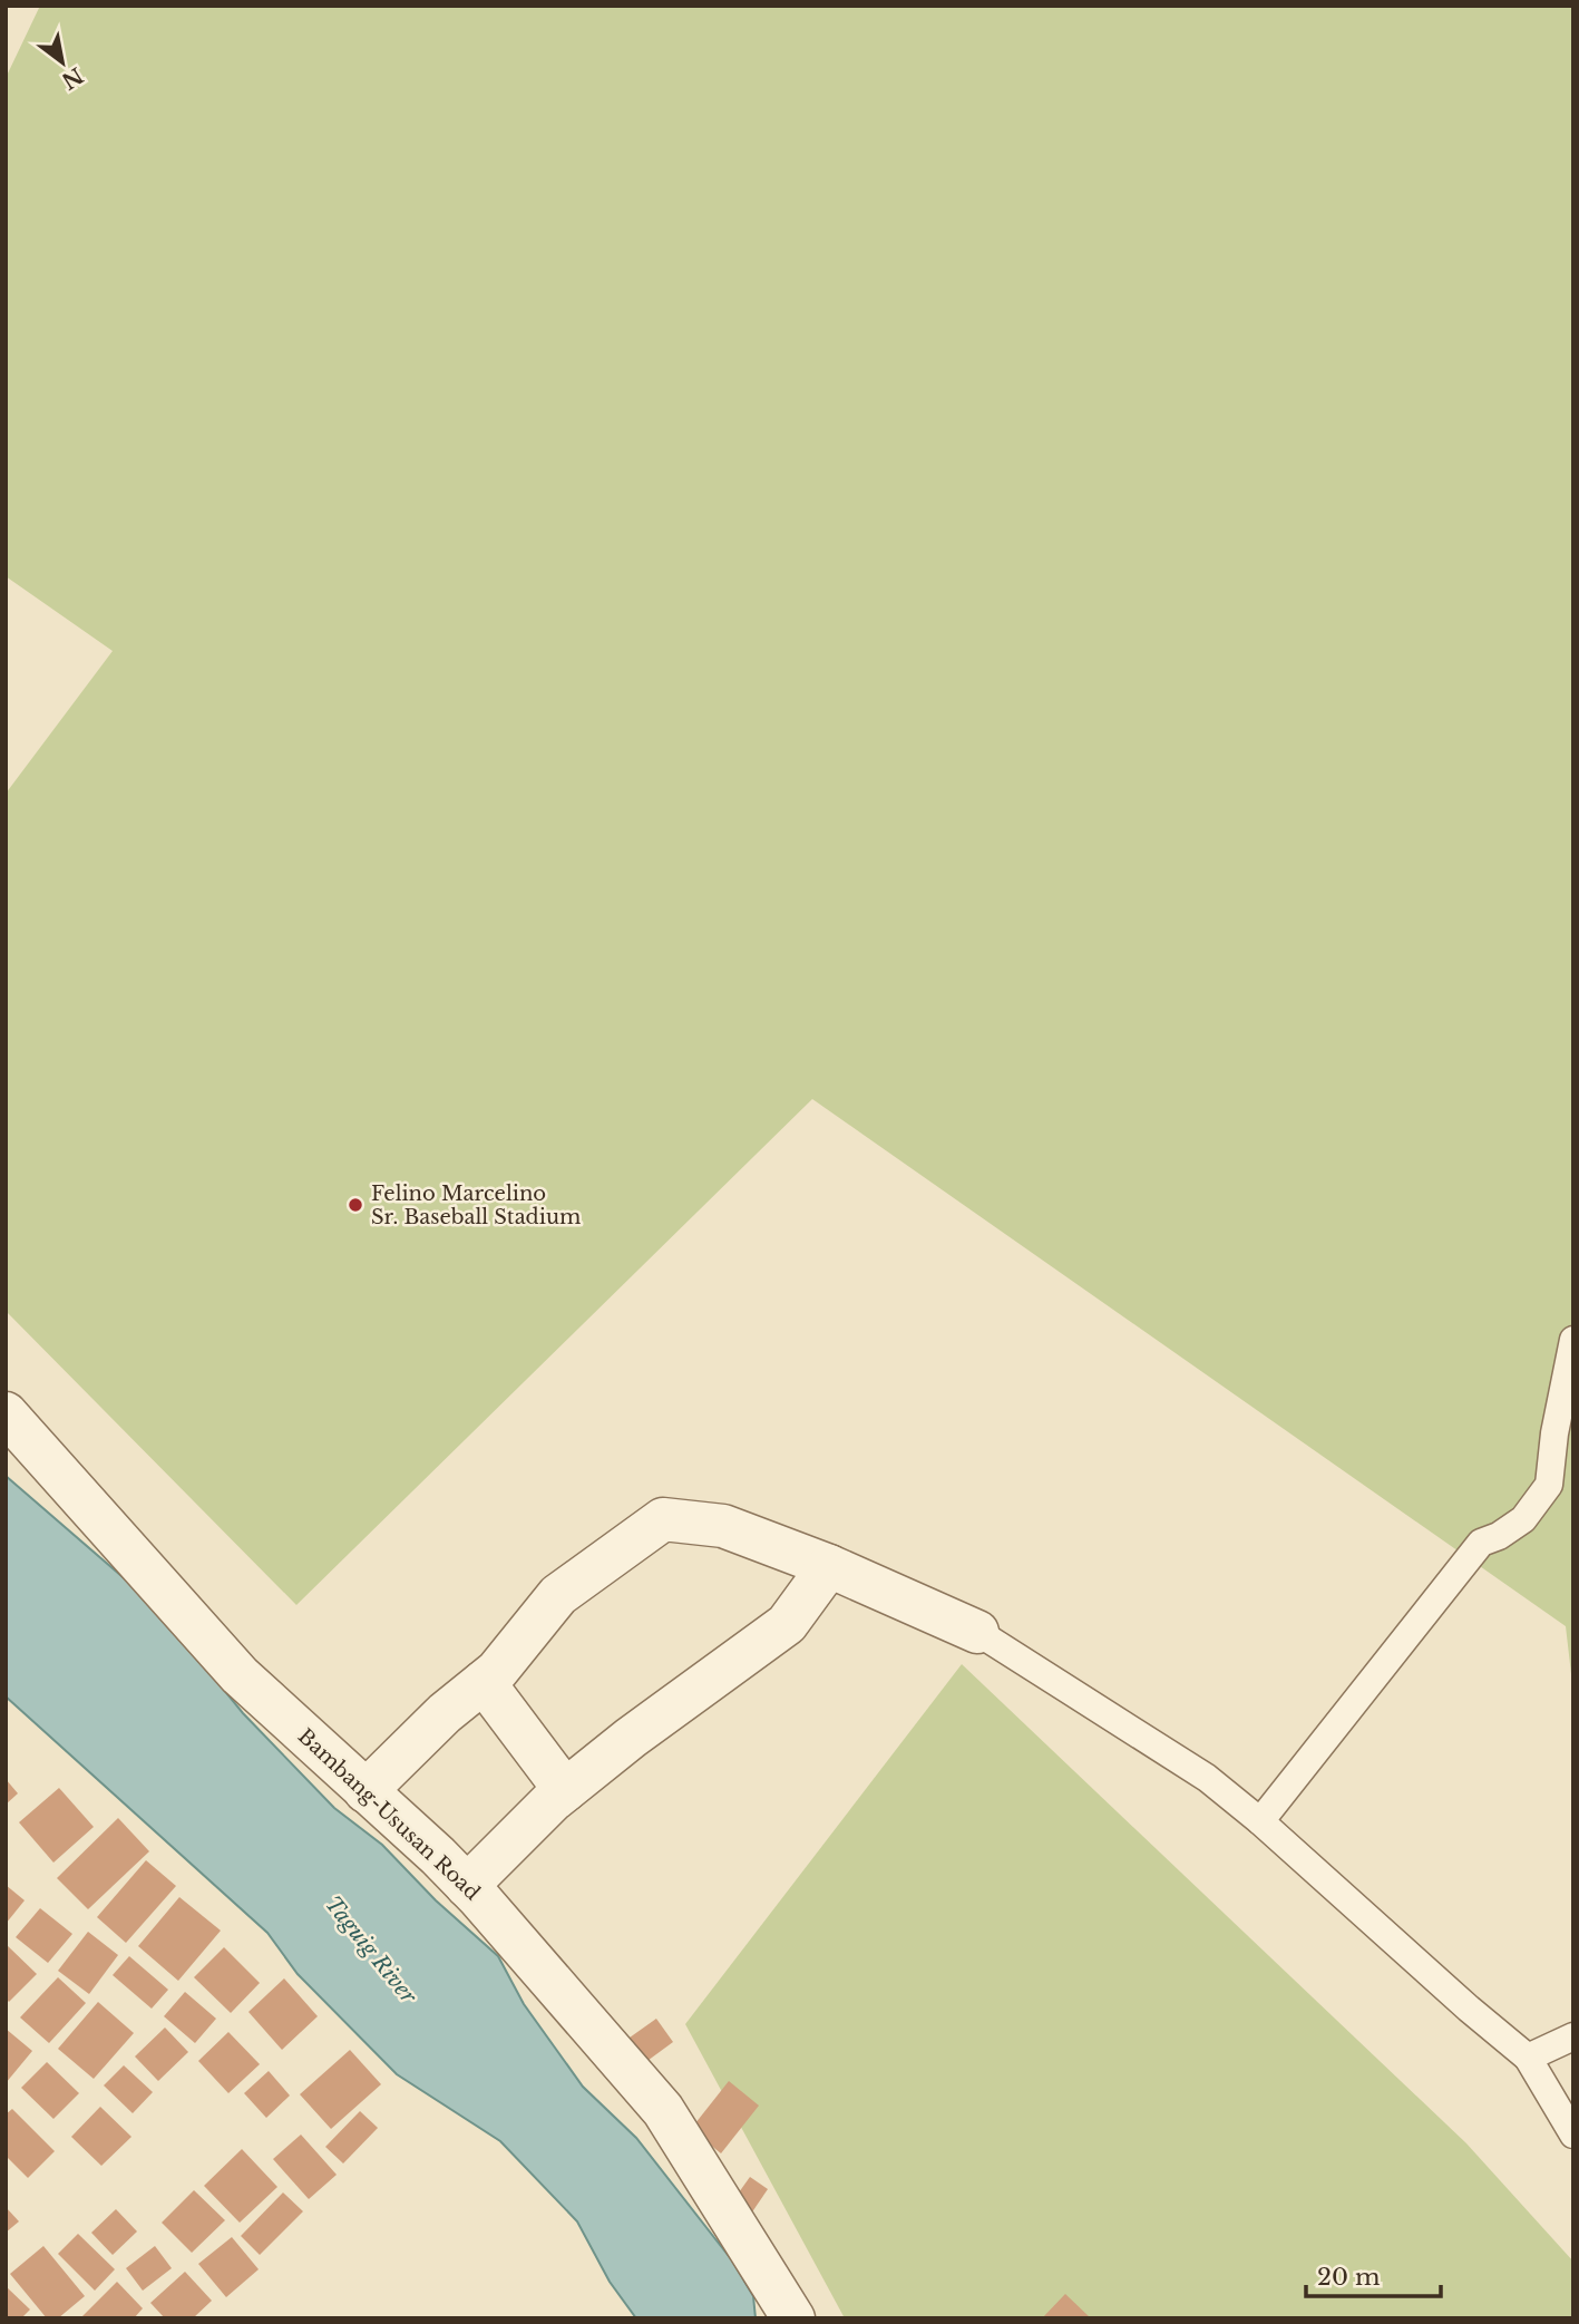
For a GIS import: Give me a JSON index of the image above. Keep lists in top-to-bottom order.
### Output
{
  "streets": {
    "street": ["Bambang-Ususan Road"]
  },
  "water": ["Taguig River"],
  "places": ["Felino Marcelino Sr. Baseball Stadium"],
  "scale_bar": "20 m",
  "north": "bottom right"
}
